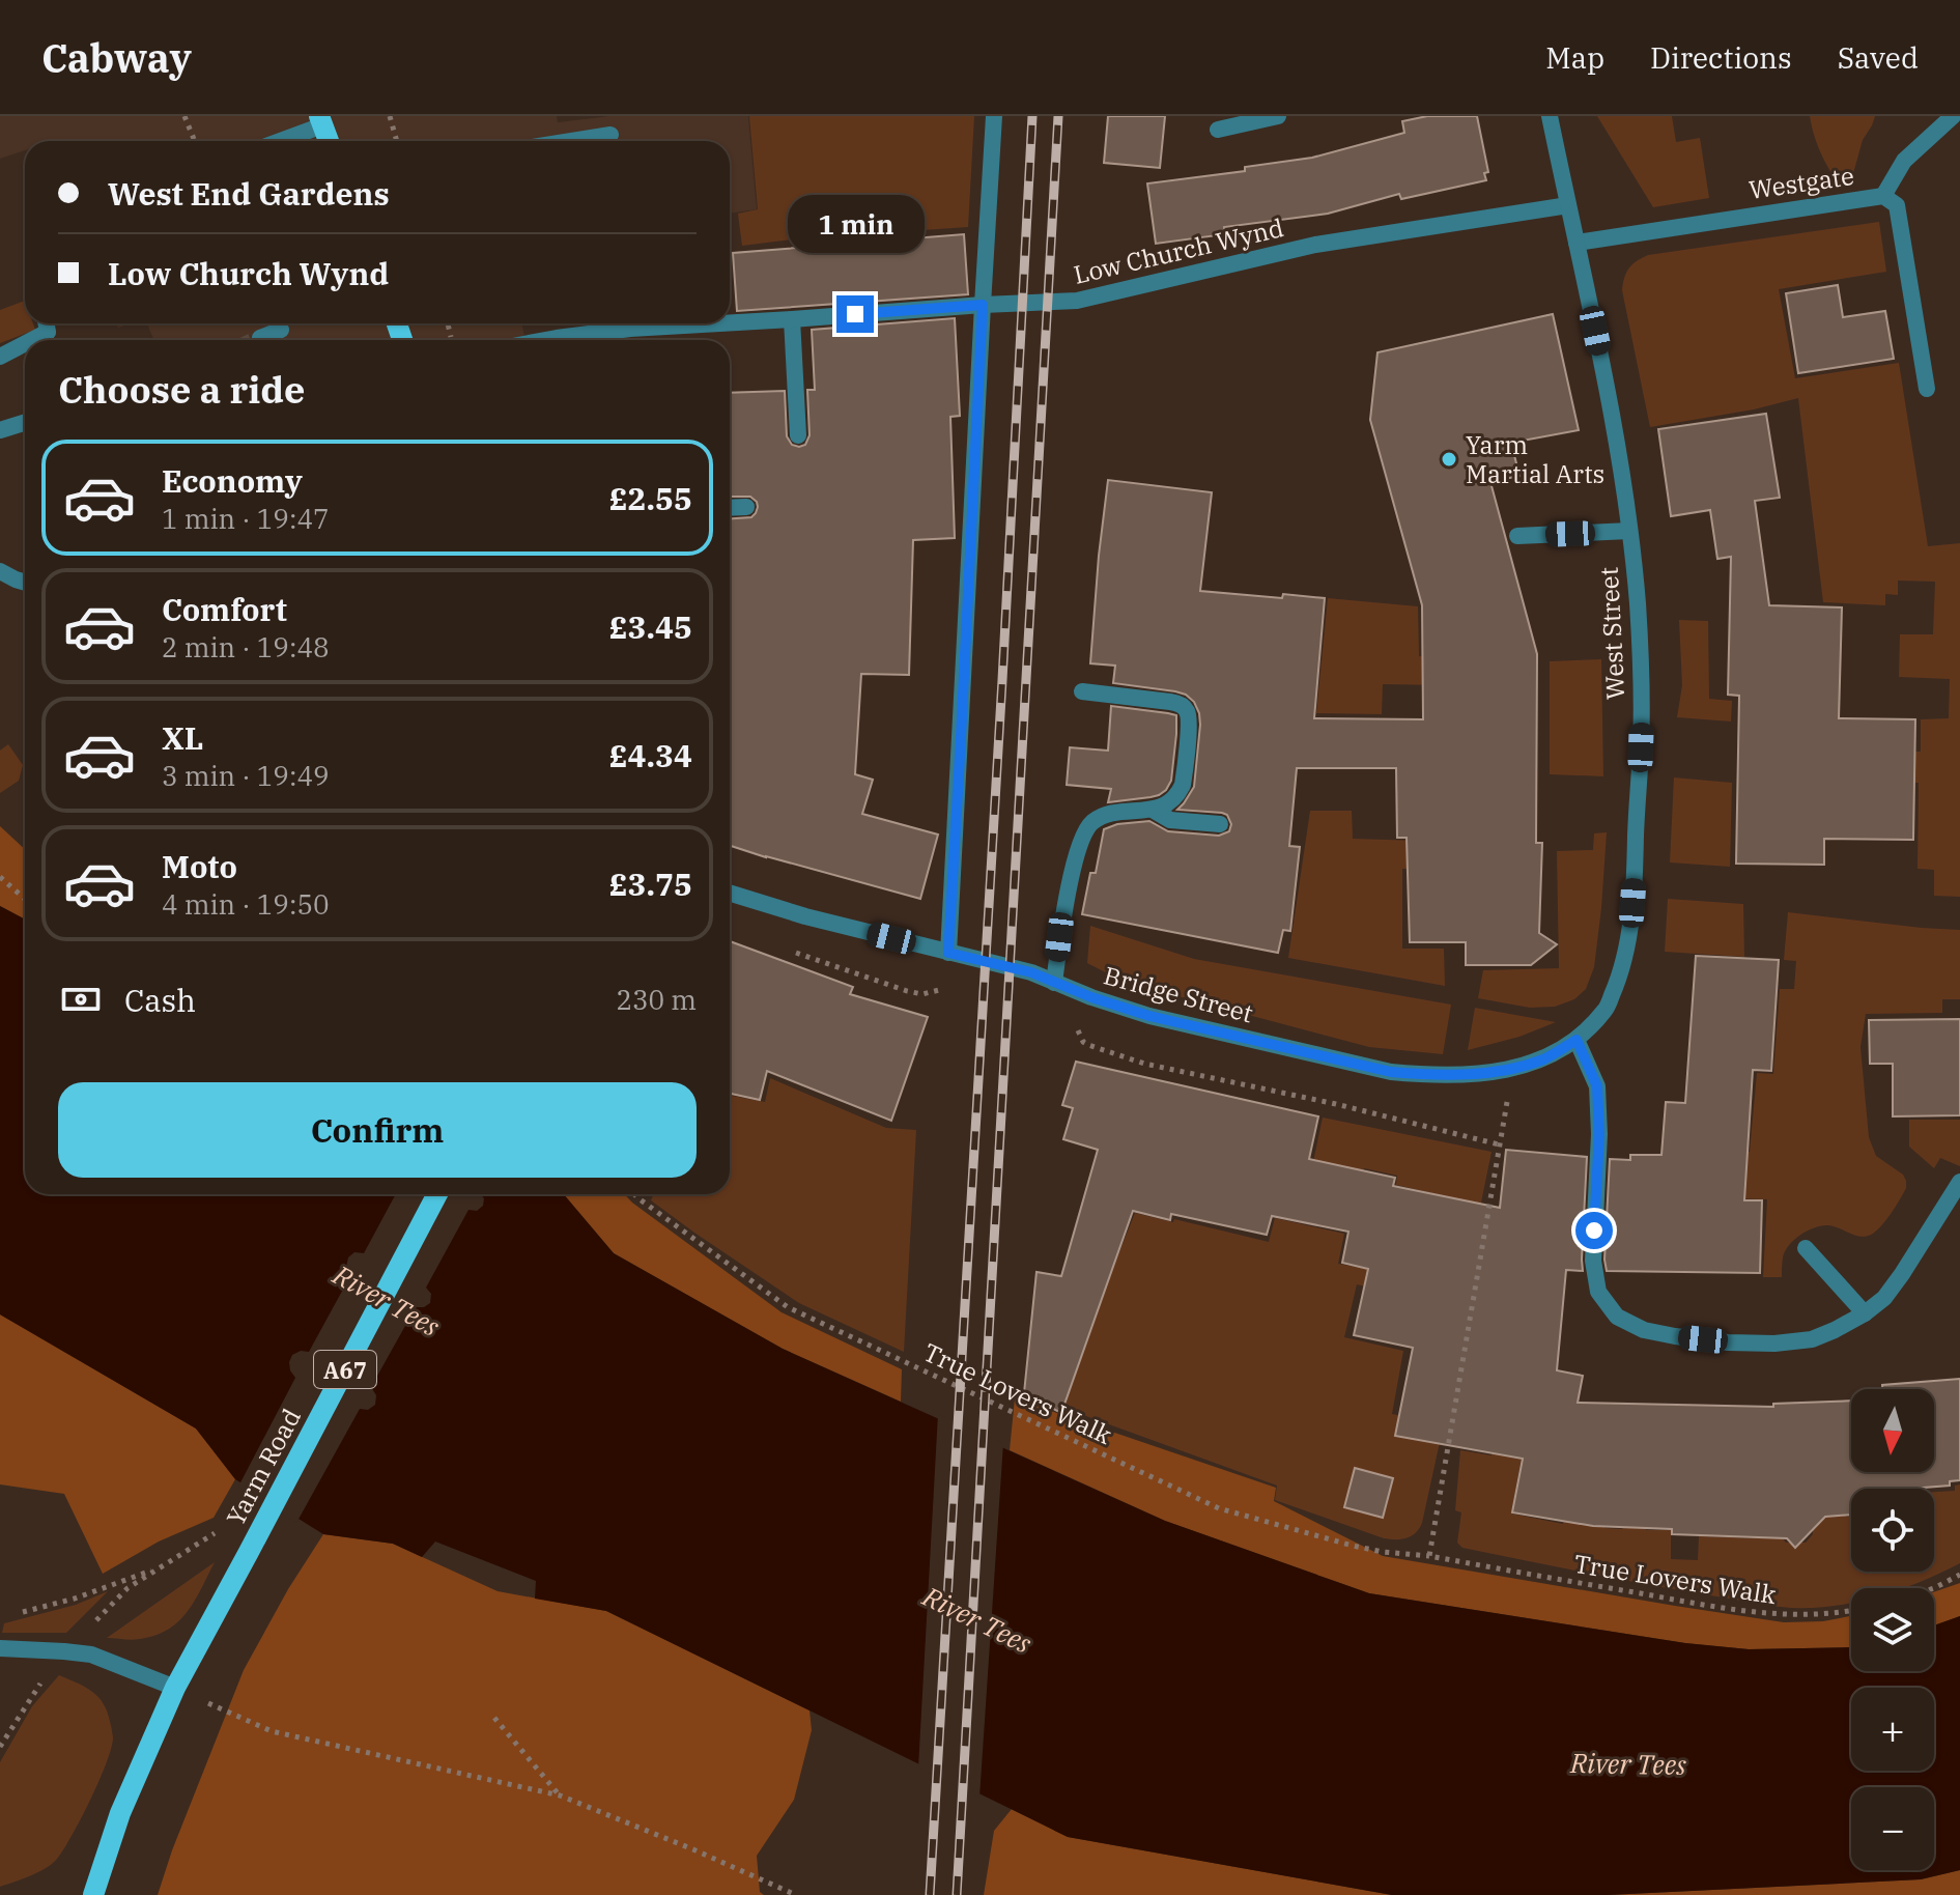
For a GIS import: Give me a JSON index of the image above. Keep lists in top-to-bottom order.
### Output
{
  "streets": {
    "main road": ["A67", "Yarm Road"],
    "street": [
      "Westgate",
      "Low Church Wynd",
      "West Street",
      "Bridge Street"
    ],
    "path": ["True Lovers Walk"]
  },
  "crossings": [
    ["Westgate", "West Street"],
    ["Low Church Wynd", "West Street"],
    ["West Street", "Bridge Street"],
    ["A67", "Yarm Road"]
  ],
  "water": ["River Tees"],
  "places": ["Yarm Martial Arts"],
  "north": "bottom",
  "page": {
    "header": "Cabway",
    "nav": ["Map", "Directions", "Saved"],
    "banner": ["West End Gardens", "Low Church Wynd"],
    "bubble": "1 min",
    "heading": "Choose a ride",
    "list": [
      {
        "name": "Economy",
        "note": "1 min · 19:47",
        "value": "£2.55"
      },
      {
        "name": "Comfort",
        "note": "2 min · 19:48",
        "value": "£3.45"
      },
      {
        "name": "XL",
        "note": "3 min · 19:49",
        "value": "£4.34"
      },
      {
        "name": "Moto",
        "note": "4 min · 19:50",
        "value": "£3.75"
      }
    ],
    "pay": ["Cash", "230 m"],
    "buttons": "Confirm",
    "map_buttons": ["+", "−"]
  }
}
